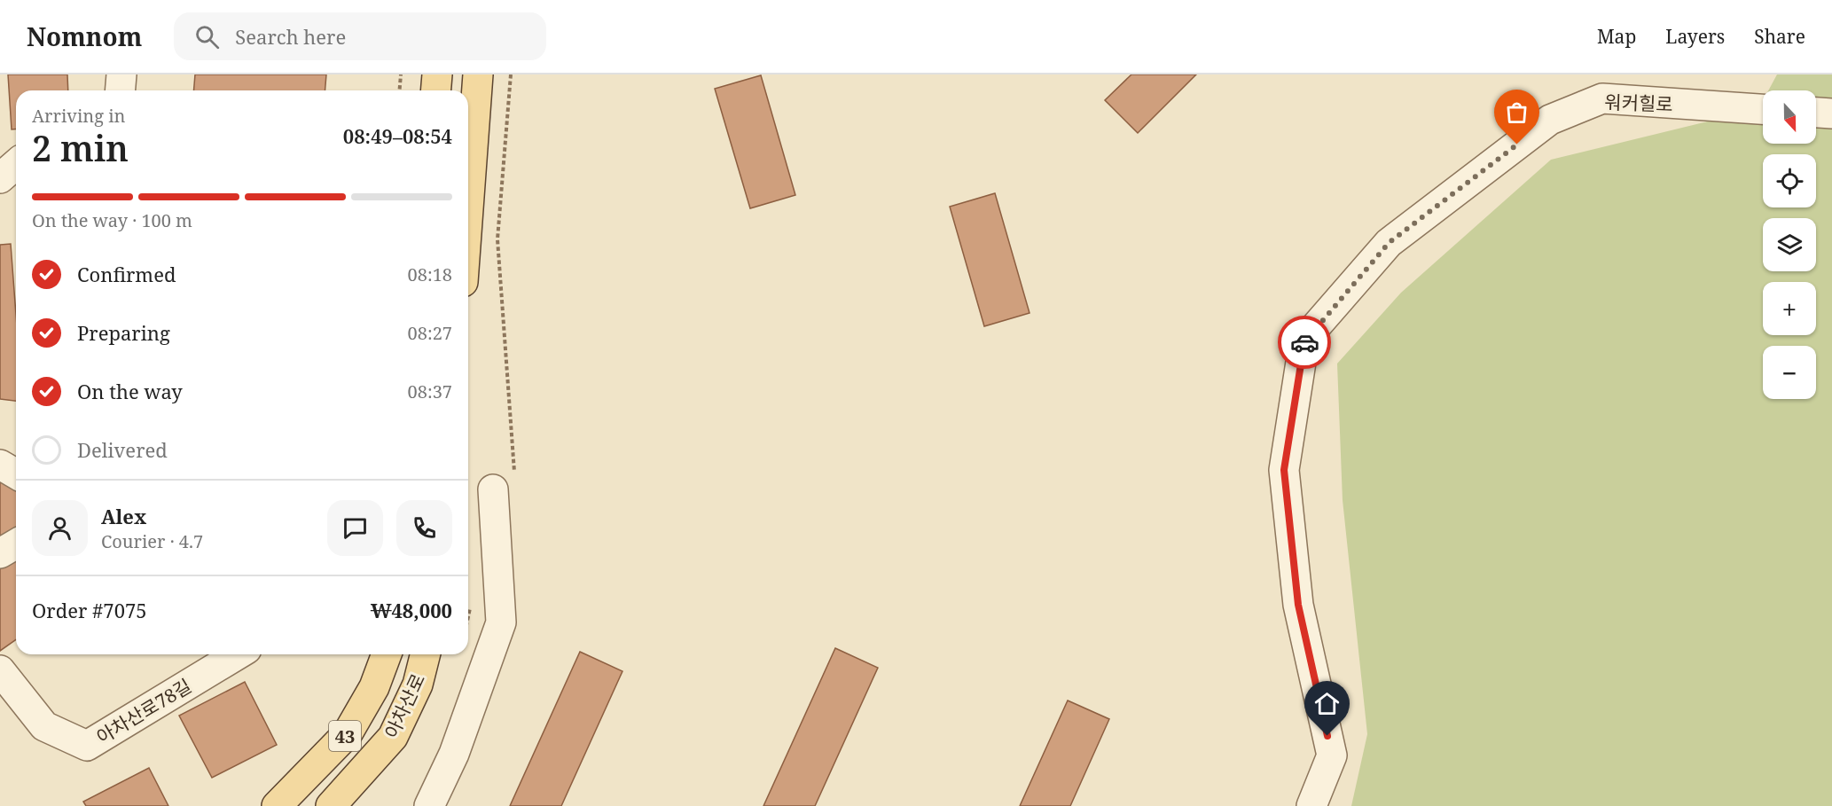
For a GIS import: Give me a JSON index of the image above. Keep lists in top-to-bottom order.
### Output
{
  "streets": {
    "main road": ["아차산로", "43"],
    "street": ["워커힐로", "아차산로78길"]
  },
  "north": "bottom",
  "page": {
    "header": "Nomnom",
    "search": "Search here",
    "nav": ["Map", "Layers", "Share"],
    "map_buttons": ["+", "−"],
    "heading": ["2 min", "Arriving in", "08:49–08:54"],
    "panel": [
      "Alex",
      "Courier · 4.7",
      "Order #7075",
      "₩48,000"
    ],
    "bar": "On the way · 100 m",
    "list": [
      ["Confirmed", "08:18"],
      ["Preparing", "08:27"],
      ["On the way", "08:37"],
      "Delivered"
    ]
  }
}
